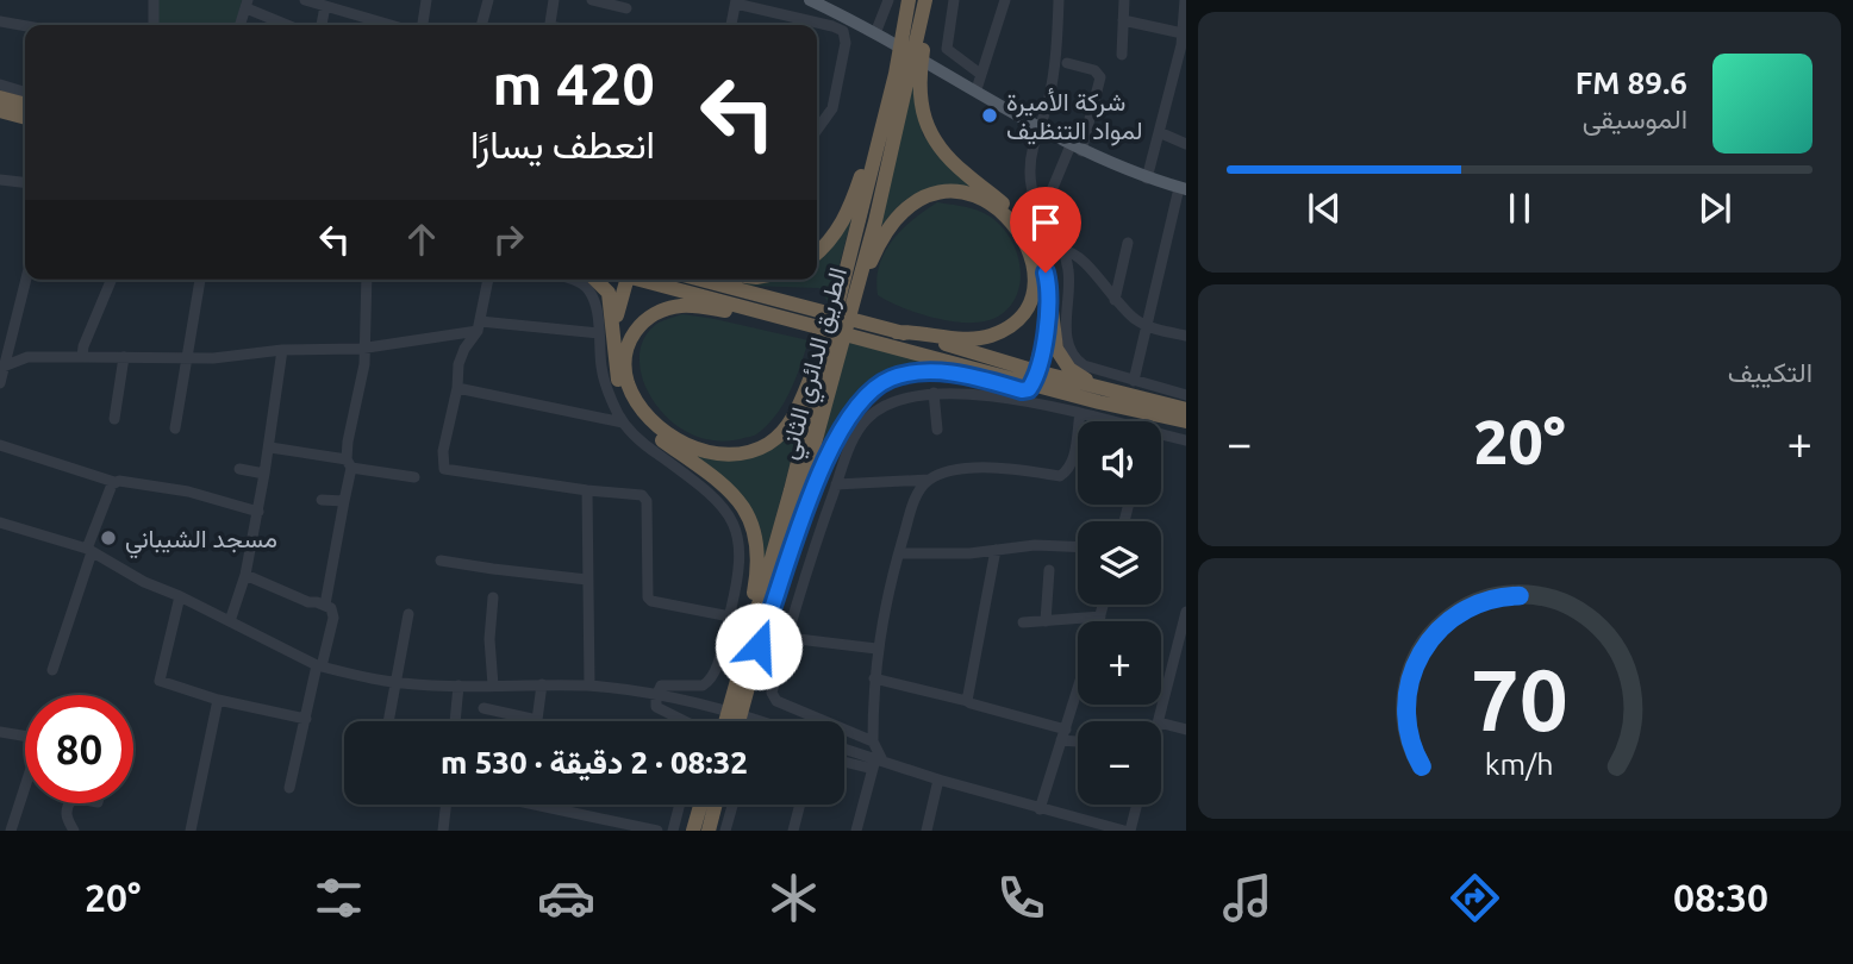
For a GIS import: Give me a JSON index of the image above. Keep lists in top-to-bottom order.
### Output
{
  "streets": {
    "highway": ["الطريق الدائري الثاني"]
  },
  "places": ["شركة الأميرة لمواد التنظيف", "مسجد الشيباني"],
  "page": {
    "turn": ["420 m", "انعطف يسارًا"],
    "song": ["89.6 FM", "الموسيقى"],
    "tile": "التكييف",
    "heat": ["−", "20°", "+"],
    "map_buttons": ["+", "−"],
    "limit": "80",
    "trip": "08:32 · 2 دقيقة · 530 m",
    "tabs": ["08:30", "20°"],
    "gauge": ["70", "km/h"]
  }
}
